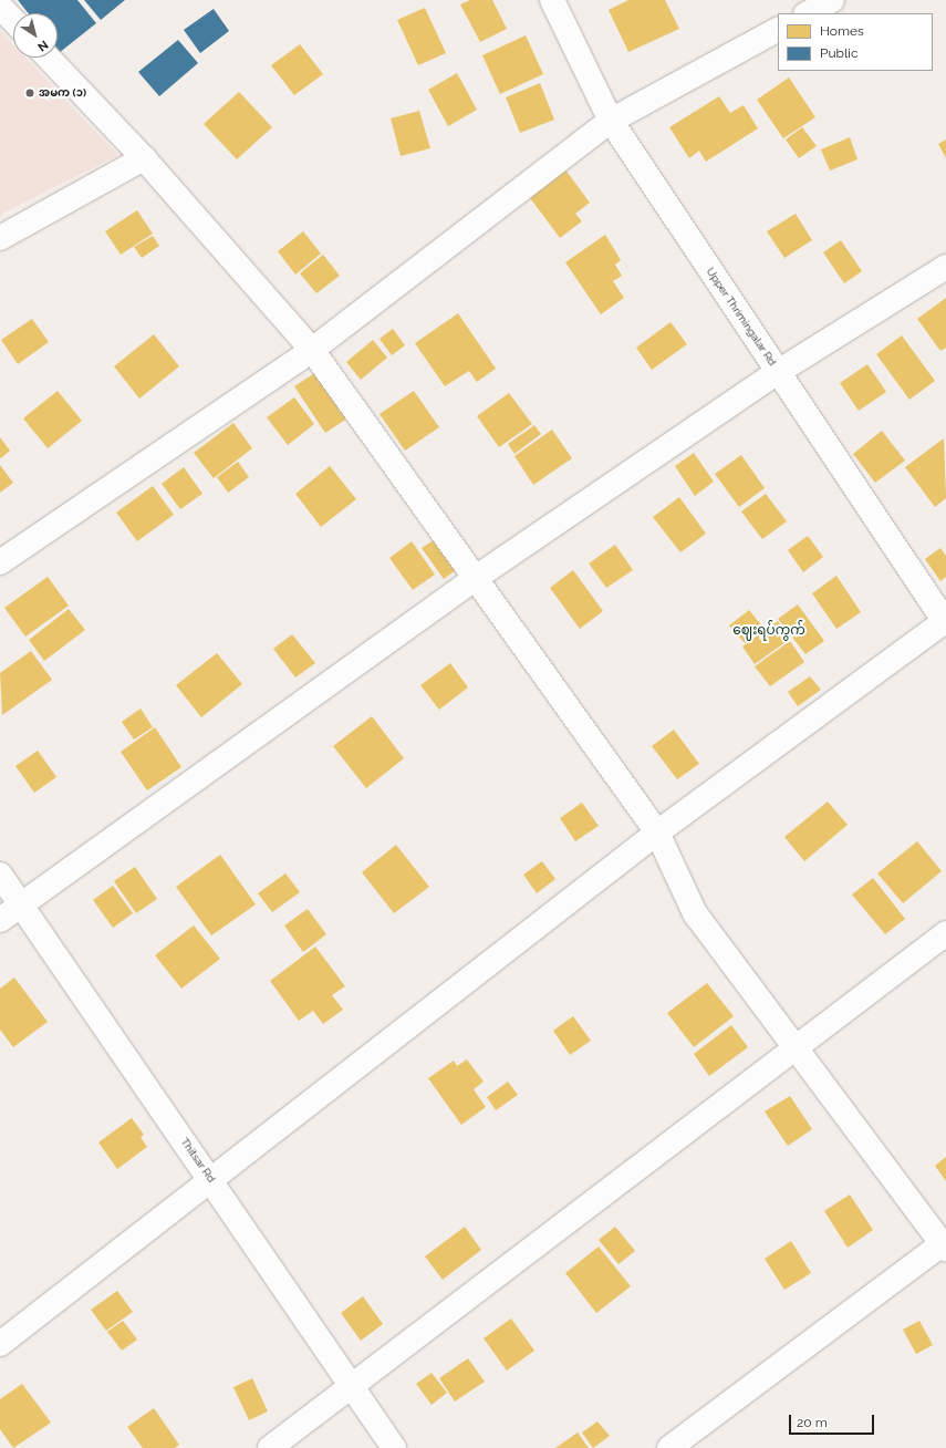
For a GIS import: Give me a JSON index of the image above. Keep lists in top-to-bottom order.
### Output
{
  "streets": {
    "street": ["Upper Thrimingalar Rd", "Thitsar Rd"]
  },
  "districts": ["ဈေးရပ်ကွက်"],
  "places": ["အမက (၁)"],
  "legend": ["Homes", "Public"],
  "scale_bar": "20 m",
  "north": "bottom right"
}
